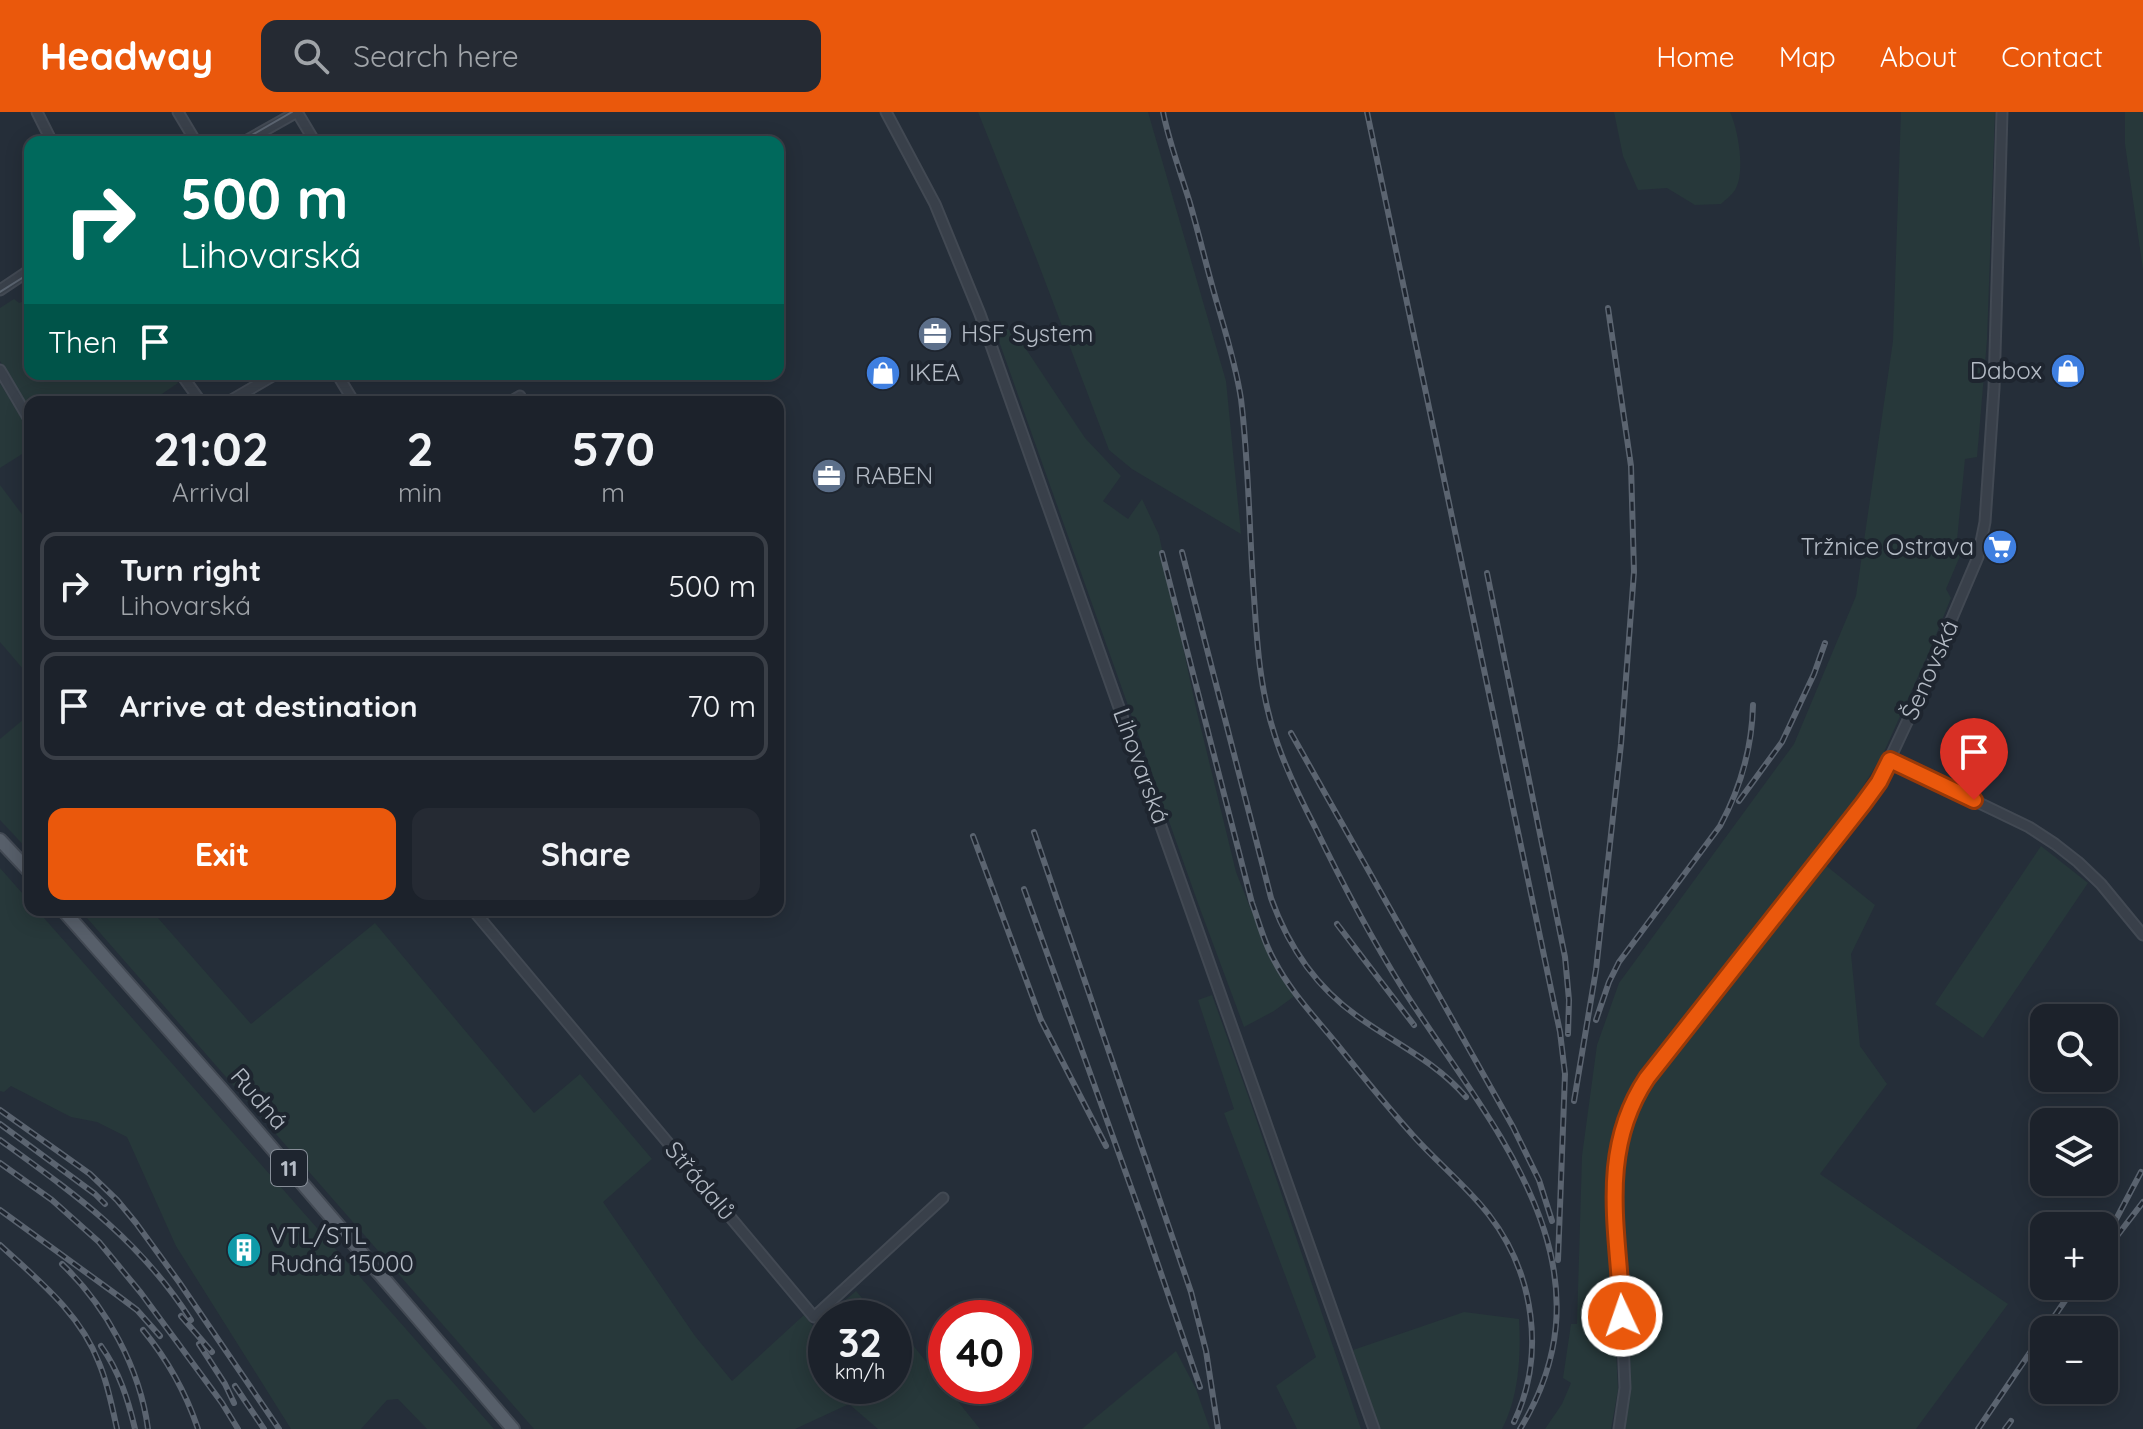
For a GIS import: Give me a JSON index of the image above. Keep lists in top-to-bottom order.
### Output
{
  "streets": {
    "main road": ["Rudná", "11"],
    "street": ["Šenovská", "Lihovarská", "Střádalů"]
  },
  "places": {
    "office": ["HSF System", "RABEN"],
    "shop": ["Dabox", "IKEA"],
    "supermarket": ["Tržnice Ostrava"],
    "building": ["VTL/STL Rudná 15000"]
  },
  "page": {
    "header": "Headway",
    "search": "Search here",
    "nav": [
      "Home",
      "Map",
      "About",
      "Contact"
    ],
    "turn": ["500 m", "Lihovarská"],
    "then": "Then",
    "eta": [
      "21:02",
      "Arrival",
      "2",
      "min",
      "570",
      "m"
    ],
    "list": [
      {
        "name": "Turn right",
        "note": "Lihovarská",
        "value": "500 m"
      },
      {
        "name": "Arrive at destination",
        "value": "70 m"
      }
    ],
    "buttons": ["Exit", "Share"],
    "map_buttons": ["+", "−"],
    "speed": "32 km/h",
    "limit": "40"
  }
}
